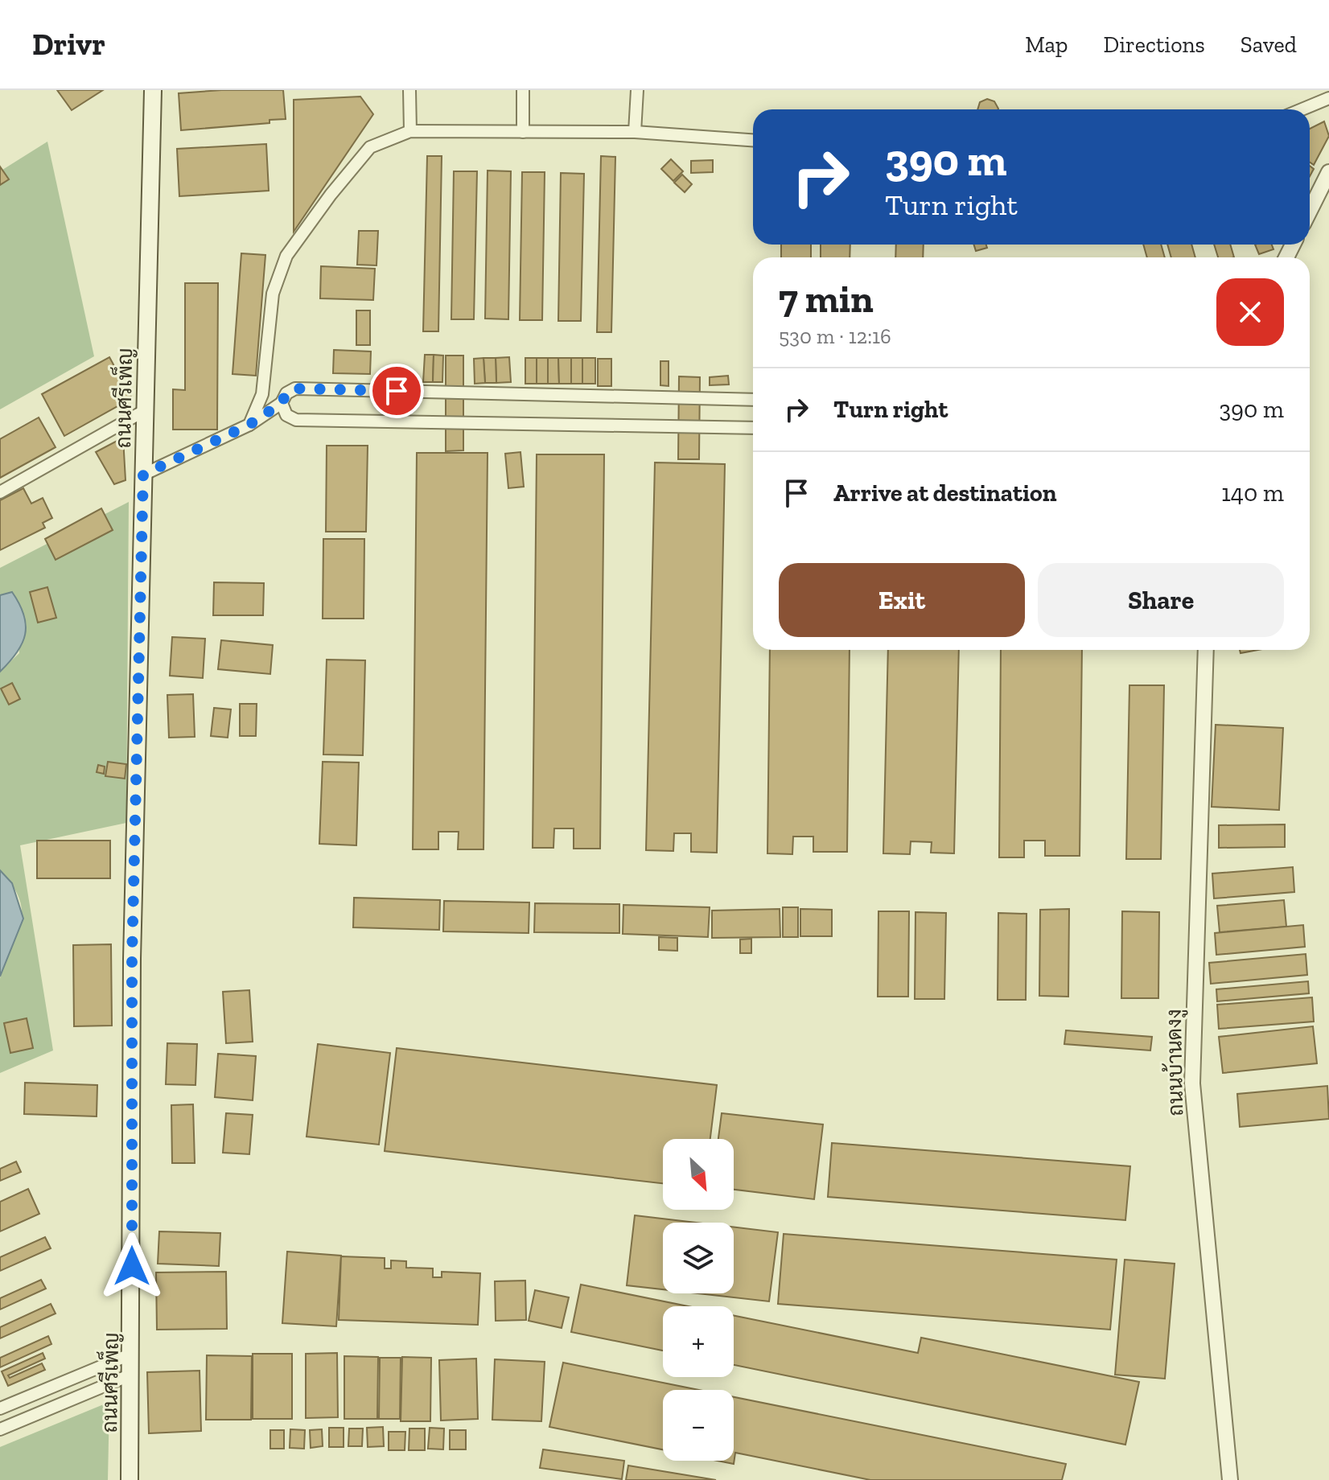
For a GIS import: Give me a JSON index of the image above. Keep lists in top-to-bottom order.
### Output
{
  "streets": {
    "main road": ["ถนนศรีเพ็ญ"],
    "street": ["ถนนบ้านดงงู"]
  },
  "north": "bottom right",
  "page": {
    "header": "Drivr",
    "nav": ["Map", "Directions", "Saved"],
    "turn": ["390 m", "Turn right"],
    "heading": ["7 min", "530 m · 12:16"],
    "list": [
      {
        "name": "Turn right",
        "value": "390 m"
      },
      {
        "name": "Arrive at destination",
        "value": "140 m"
      }
    ],
    "buttons": ["Exit", "Share"],
    "map_buttons": ["+", "−"]
  }
}
